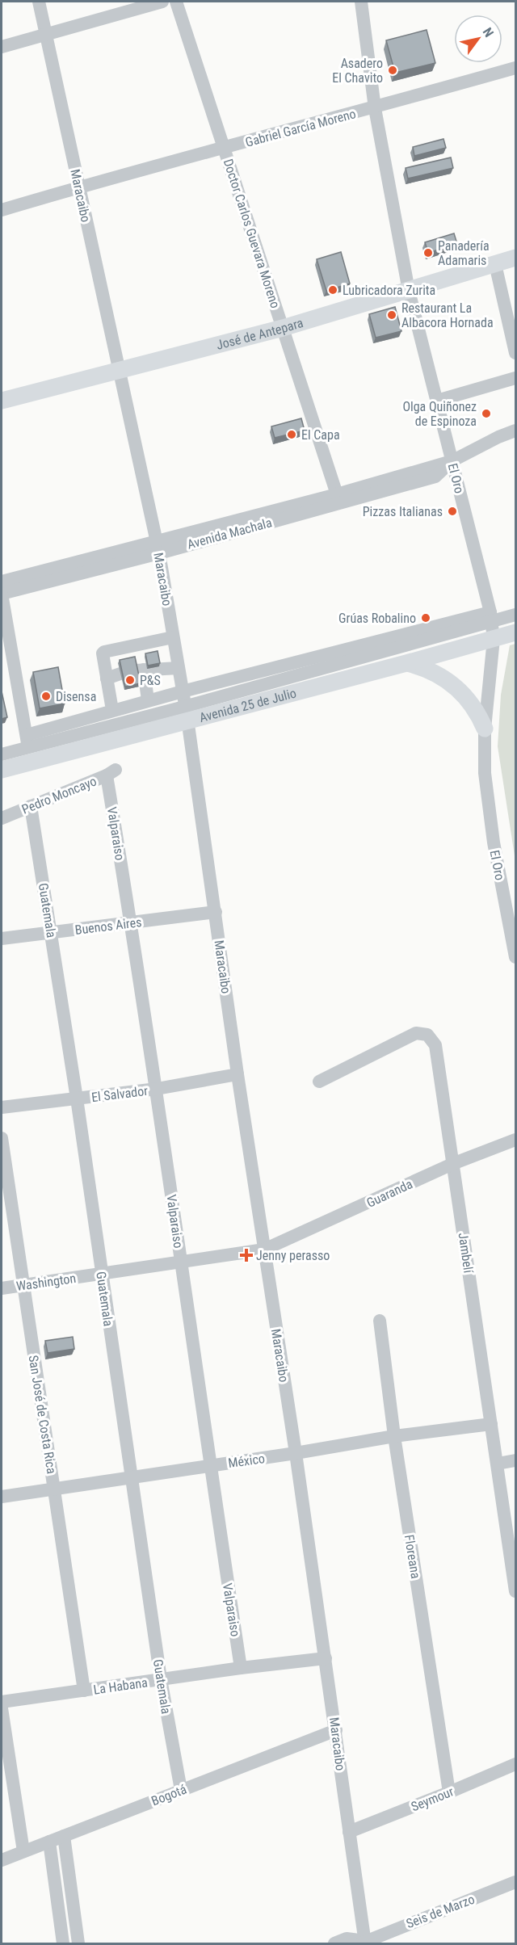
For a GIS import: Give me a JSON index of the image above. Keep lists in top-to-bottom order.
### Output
{
  "streets": {
    "main road": ["José de Antepara", "Avenida 25 de Julio"],
    "street": [
      "Gabriel García Moreno",
      "Maracaibo",
      "Doctor Carlos Guevara Moreno",
      "El Oro",
      "Avenida Machala",
      "Pedro Moncayo",
      "Valparaiso",
      "Guatemala",
      "Buenos Aires",
      "El Salvador",
      "Guaranda",
      "Jambelí",
      "Washington",
      "San José de Costa Rica",
      "México",
      "Floreana",
      "La Habana",
      "Bogotá",
      "Seymour",
      "Seis de Marzo"
    ]
  },
  "crossings": [
    ["Gabriel García Moreno", "Maracaibo"],
    ["Gabriel García Moreno", "Doctor Carlos Guevara Moreno"],
    ["Gabriel García Moreno", "El Oro"],
    ["Maracaibo", "José de Antepara"],
    ["Maracaibo", "Avenida Machala"],
    ["Maracaibo", "Avenida 25 de Julio"],
    ["Maracaibo", "Buenos Aires"],
    ["Maracaibo", "El Salvador"],
    ["Maracaibo", "Guaranda"],
    ["Maracaibo", "Washington"],
    ["Maracaibo", "México"],
    ["Maracaibo", "La Habana"],
    ["Maracaibo", "Bogotá"],
    ["Maracaibo", "Seymour"],
    ["Maracaibo", "Seis de Marzo"],
    ["Doctor Carlos Guevara Moreno", "José de Antepara"],
    ["Doctor Carlos Guevara Moreno", "Avenida Machala"],
    ["José de Antepara", "El Oro"],
    ["El Oro", "Avenida Machala"],
    ["El Oro", "Avenida 25 de Julio"],
    ["Pedro Moncayo", "Valparaiso"],
    ["Pedro Moncayo", "Guatemala"],
    ["Valparaiso", "Buenos Aires"],
    ["Valparaiso", "El Salvador"],
    ["Valparaiso", "Washington"],
    ["Valparaiso", "México"],
    ["Valparaiso", "La Habana"],
    ["Guatemala", "Buenos Aires"],
    ["Guatemala", "El Salvador"],
    ["Guatemala", "Washington"],
    ["Guatemala", "México"],
    ["Guatemala", "La Habana"],
    ["Guatemala", "Bogotá"],
    ["Guaranda", "Jambelí"],
    ["Guaranda", "Washington"],
    ["Jambelí", "México"],
    ["Washington", "San José de Costa Rica"],
    ["San José de Costa Rica", "México"],
    ["San José de Costa Rica", "La Habana"],
    ["México", "Floreana"],
    ["Floreana", "Seymour"]
  ],
  "places": {
    "other": [
      "Asadero El Chavito",
      "Panadería Adamaris",
      "Lubricadora Zurita",
      "Restaurant La Albacora Hornada",
      "Olga Quiñonez de Espinoza",
      "El Capa",
      "Pizzas Italianas",
      "Grúas Robalino",
      "P&S",
      "Disensa"
    ],
    "health": ["Jenny perasso"]
  },
  "north": "top right"
}
